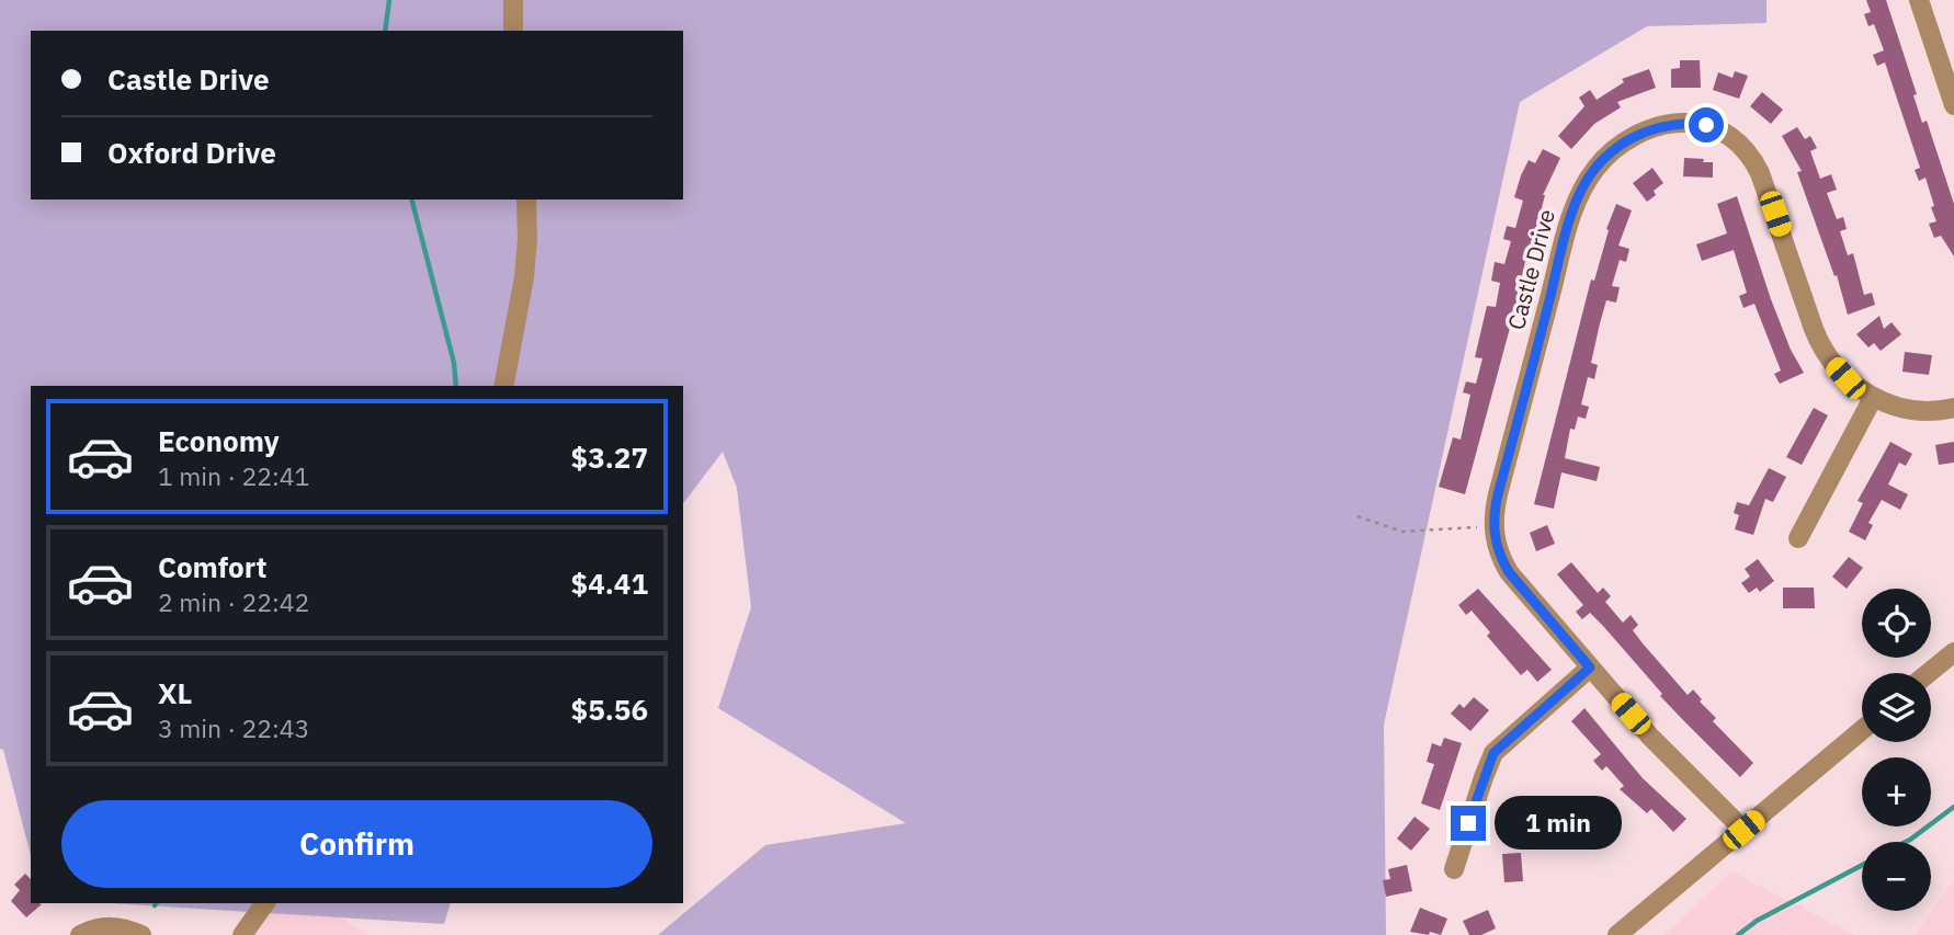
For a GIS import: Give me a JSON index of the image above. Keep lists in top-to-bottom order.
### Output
{
  "streets": {
    "street": ["Castle Drive"]
  },
  "page": {
    "banner": ["Castle Drive", "Oxford Drive"],
    "list": [
      {
        "name": "Economy",
        "note": "1 min · 22:41",
        "value": "$3.27"
      },
      {
        "name": "Comfort",
        "note": "2 min · 22:42",
        "value": "$4.41"
      },
      {
        "name": "XL",
        "note": "3 min · 22:43",
        "value": "$5.56"
      }
    ],
    "map_buttons": ["+", "−"],
    "buttons": "Confirm",
    "bubble": "1 min"
  }
}
